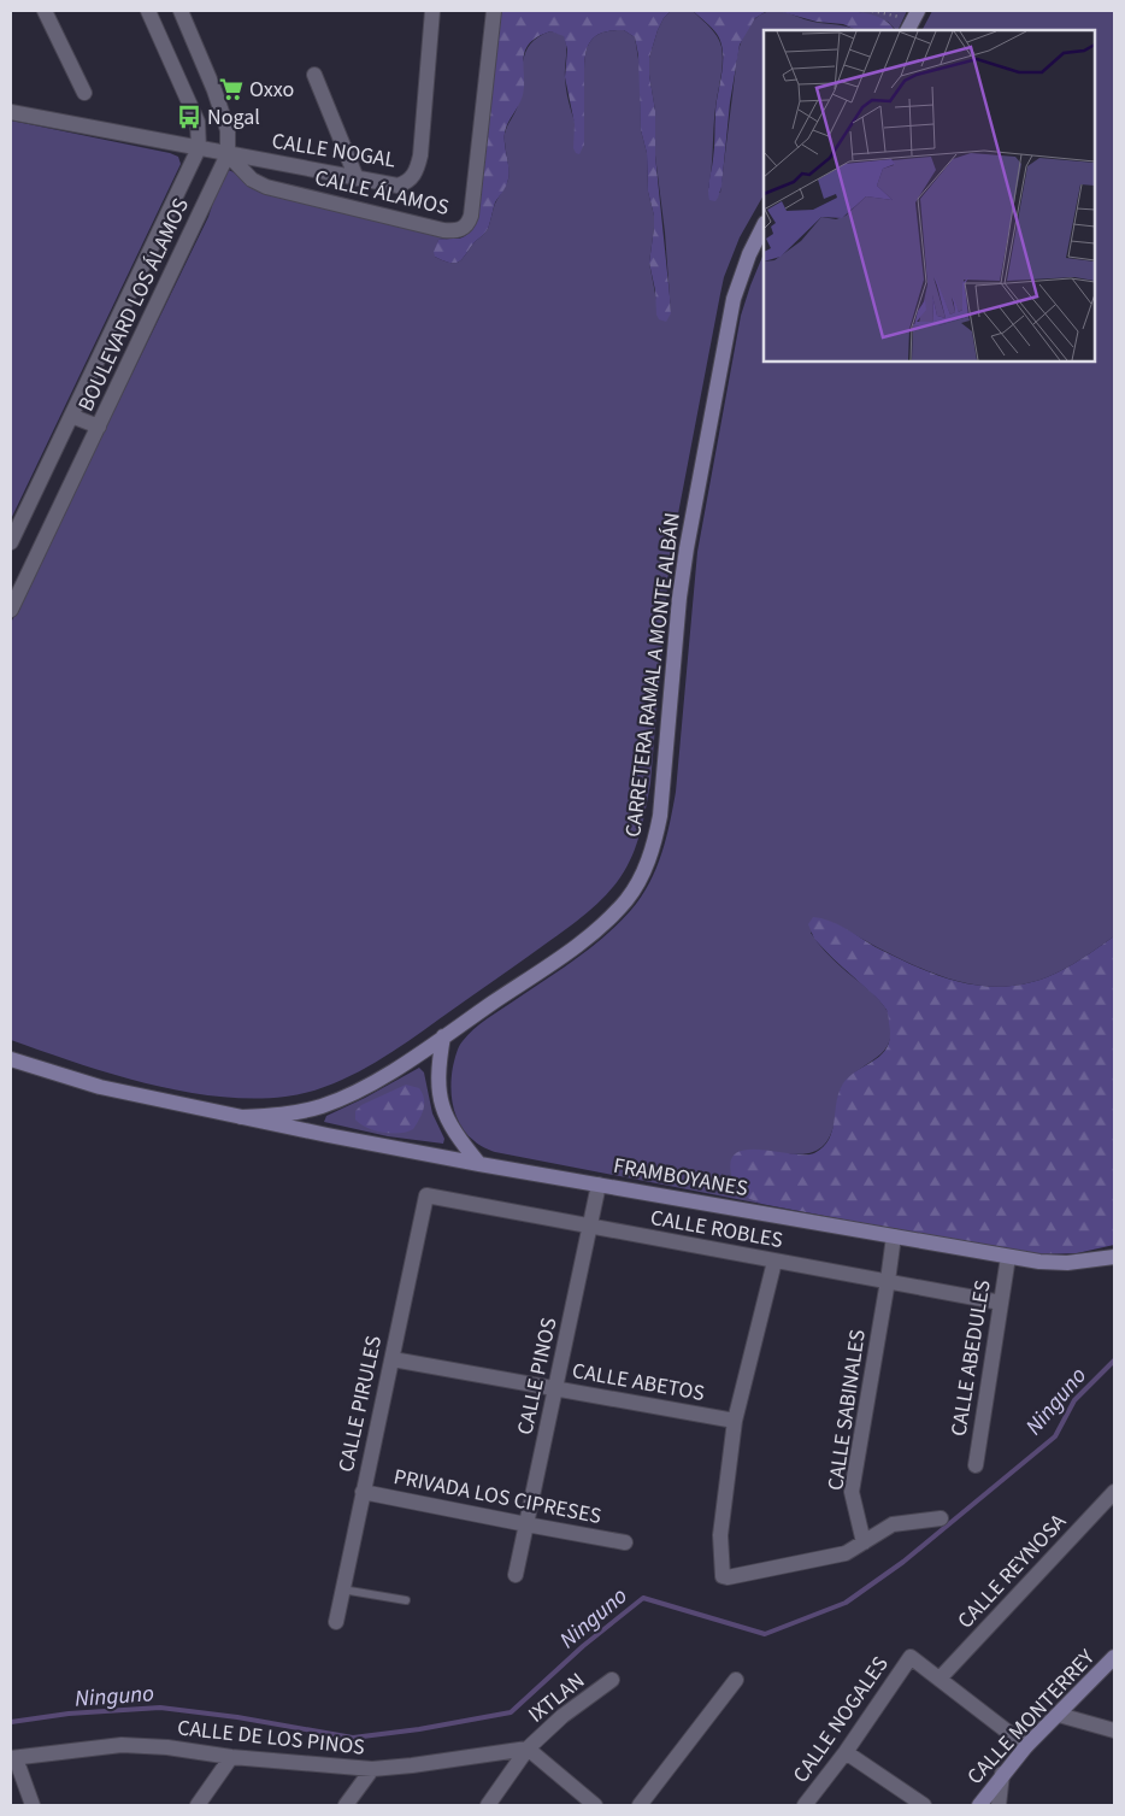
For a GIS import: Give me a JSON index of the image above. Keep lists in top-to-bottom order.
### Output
{
  "streets": {
    "street": [
      "CALLE NOGAL",
      "CALLE ÁLAMOS",
      "BOULEVARD LOS ÁLAMOS",
      "CARRETERA RAMAL A MONTE ALBÁN",
      "FRAMBOYANES",
      "CALLE ROBLES",
      "CALLE ABEDULES",
      "CALLE PINOS",
      "CALLE ABETOS",
      "CALLE PIRULES",
      "CALLE SABINALES",
      "PRIVADA LOS CIPRESES",
      "CALLE REYNOSA",
      "IXTLAN",
      "CALLE MONTERREY",
      "CALLE NOGALES",
      "CALLE DE LOS PINOS"
    ]
  },
  "crossings": [
    ["CALLE NOGAL", "CALLE ÁLAMOS"],
    ["CALLE NOGAL", "BOULEVARD LOS ÁLAMOS"],
    ["CALLE ÁLAMOS", "BOULEVARD LOS ÁLAMOS"],
    ["CARRETERA RAMAL A MONTE ALBÁN", "FRAMBOYANES"],
    ["FRAMBOYANES", "CALLE ABEDULES"],
    ["FRAMBOYANES", "CALLE PINOS"],
    ["FRAMBOYANES", "CALLE SABINALES"],
    ["CALLE ROBLES", "CALLE ABEDULES"],
    ["CALLE ROBLES", "CALLE PINOS"],
    ["CALLE ROBLES", "CALLE PIRULES"],
    ["CALLE ROBLES", "CALLE SABINALES"],
    ["CALLE PINOS", "CALLE ABETOS"],
    ["CALLE PINOS", "PRIVADA LOS CIPRESES"],
    ["CALLE ABETOS", "CALLE PIRULES"],
    ["CALLE PIRULES", "PRIVADA LOS CIPRESES"],
    ["CALLE REYNOSA", "CALLE NOGALES"],
    ["IXTLAN", "CALLE DE LOS PINOS"]
  ],
  "water": ["Ninguno"],
  "places": {
    "supermarket": ["Oxxo"],
    "bus stop": ["Nogal"]
  }
}
